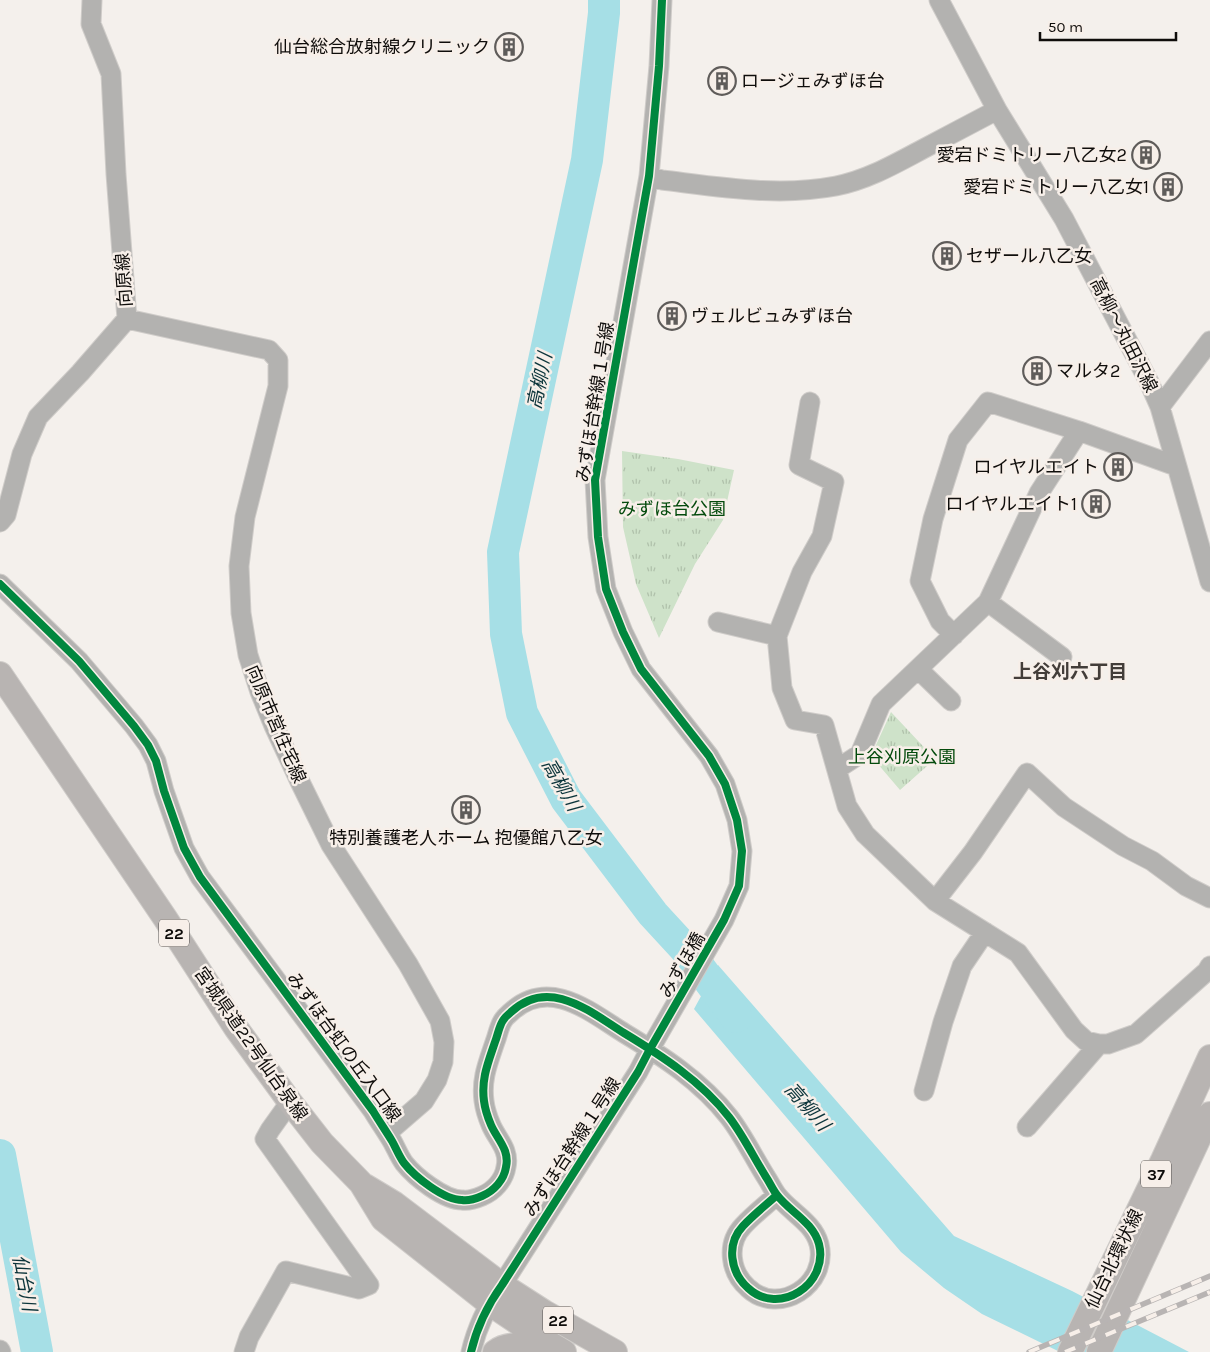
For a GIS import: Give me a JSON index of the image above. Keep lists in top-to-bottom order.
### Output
{
  "streets": {
    "main road": [
      "22",
      "宮城県道22号仙台泉線",
      "37",
      "仙台北環状線"
    ],
    "street": [
      "向原線",
      "高柳～丸田沢線",
      "みずほ台幹線１号線",
      "向原市営住宅線",
      "みずほ橋",
      "みずほ台虹の丘入口線"
    ]
  },
  "crossings": [
    ["向原線", "向原市営住宅線"],
    ["みずほ台幹線１号線", "22"],
    ["みずほ台幹線１号線", "みずほ橋"],
    ["みずほ台幹線１号線", "宮城県道22号仙台泉線"],
    ["みずほ台幹線１号線", "みずほ台虹の丘入口線"],
    ["向原市営住宅線", "みずほ台虹の丘入口線"],
    ["22", "宮城県道22号仙台泉線"]
  ],
  "districts": ["上谷刈六丁目"],
  "water": ["高柳川", "仙台川"],
  "parks": ["みずほ台公園", "上谷刈原公園"],
  "places": {
    "building": [
      "仙台総合放射線クリニック",
      "ロージェみずほ台",
      "愛宕ドミトリー八乙女2",
      "愛宕ドミトリー八乙女1",
      "セザール八乙女",
      "ヴェルビュみずほ台",
      "マルタ2",
      "ロイヤルエイト",
      "ロイヤルエイト1",
      "特別養護老人ホーム 抱優館八乙女"
    ]
  },
  "scale_bar": "50 m"
}
